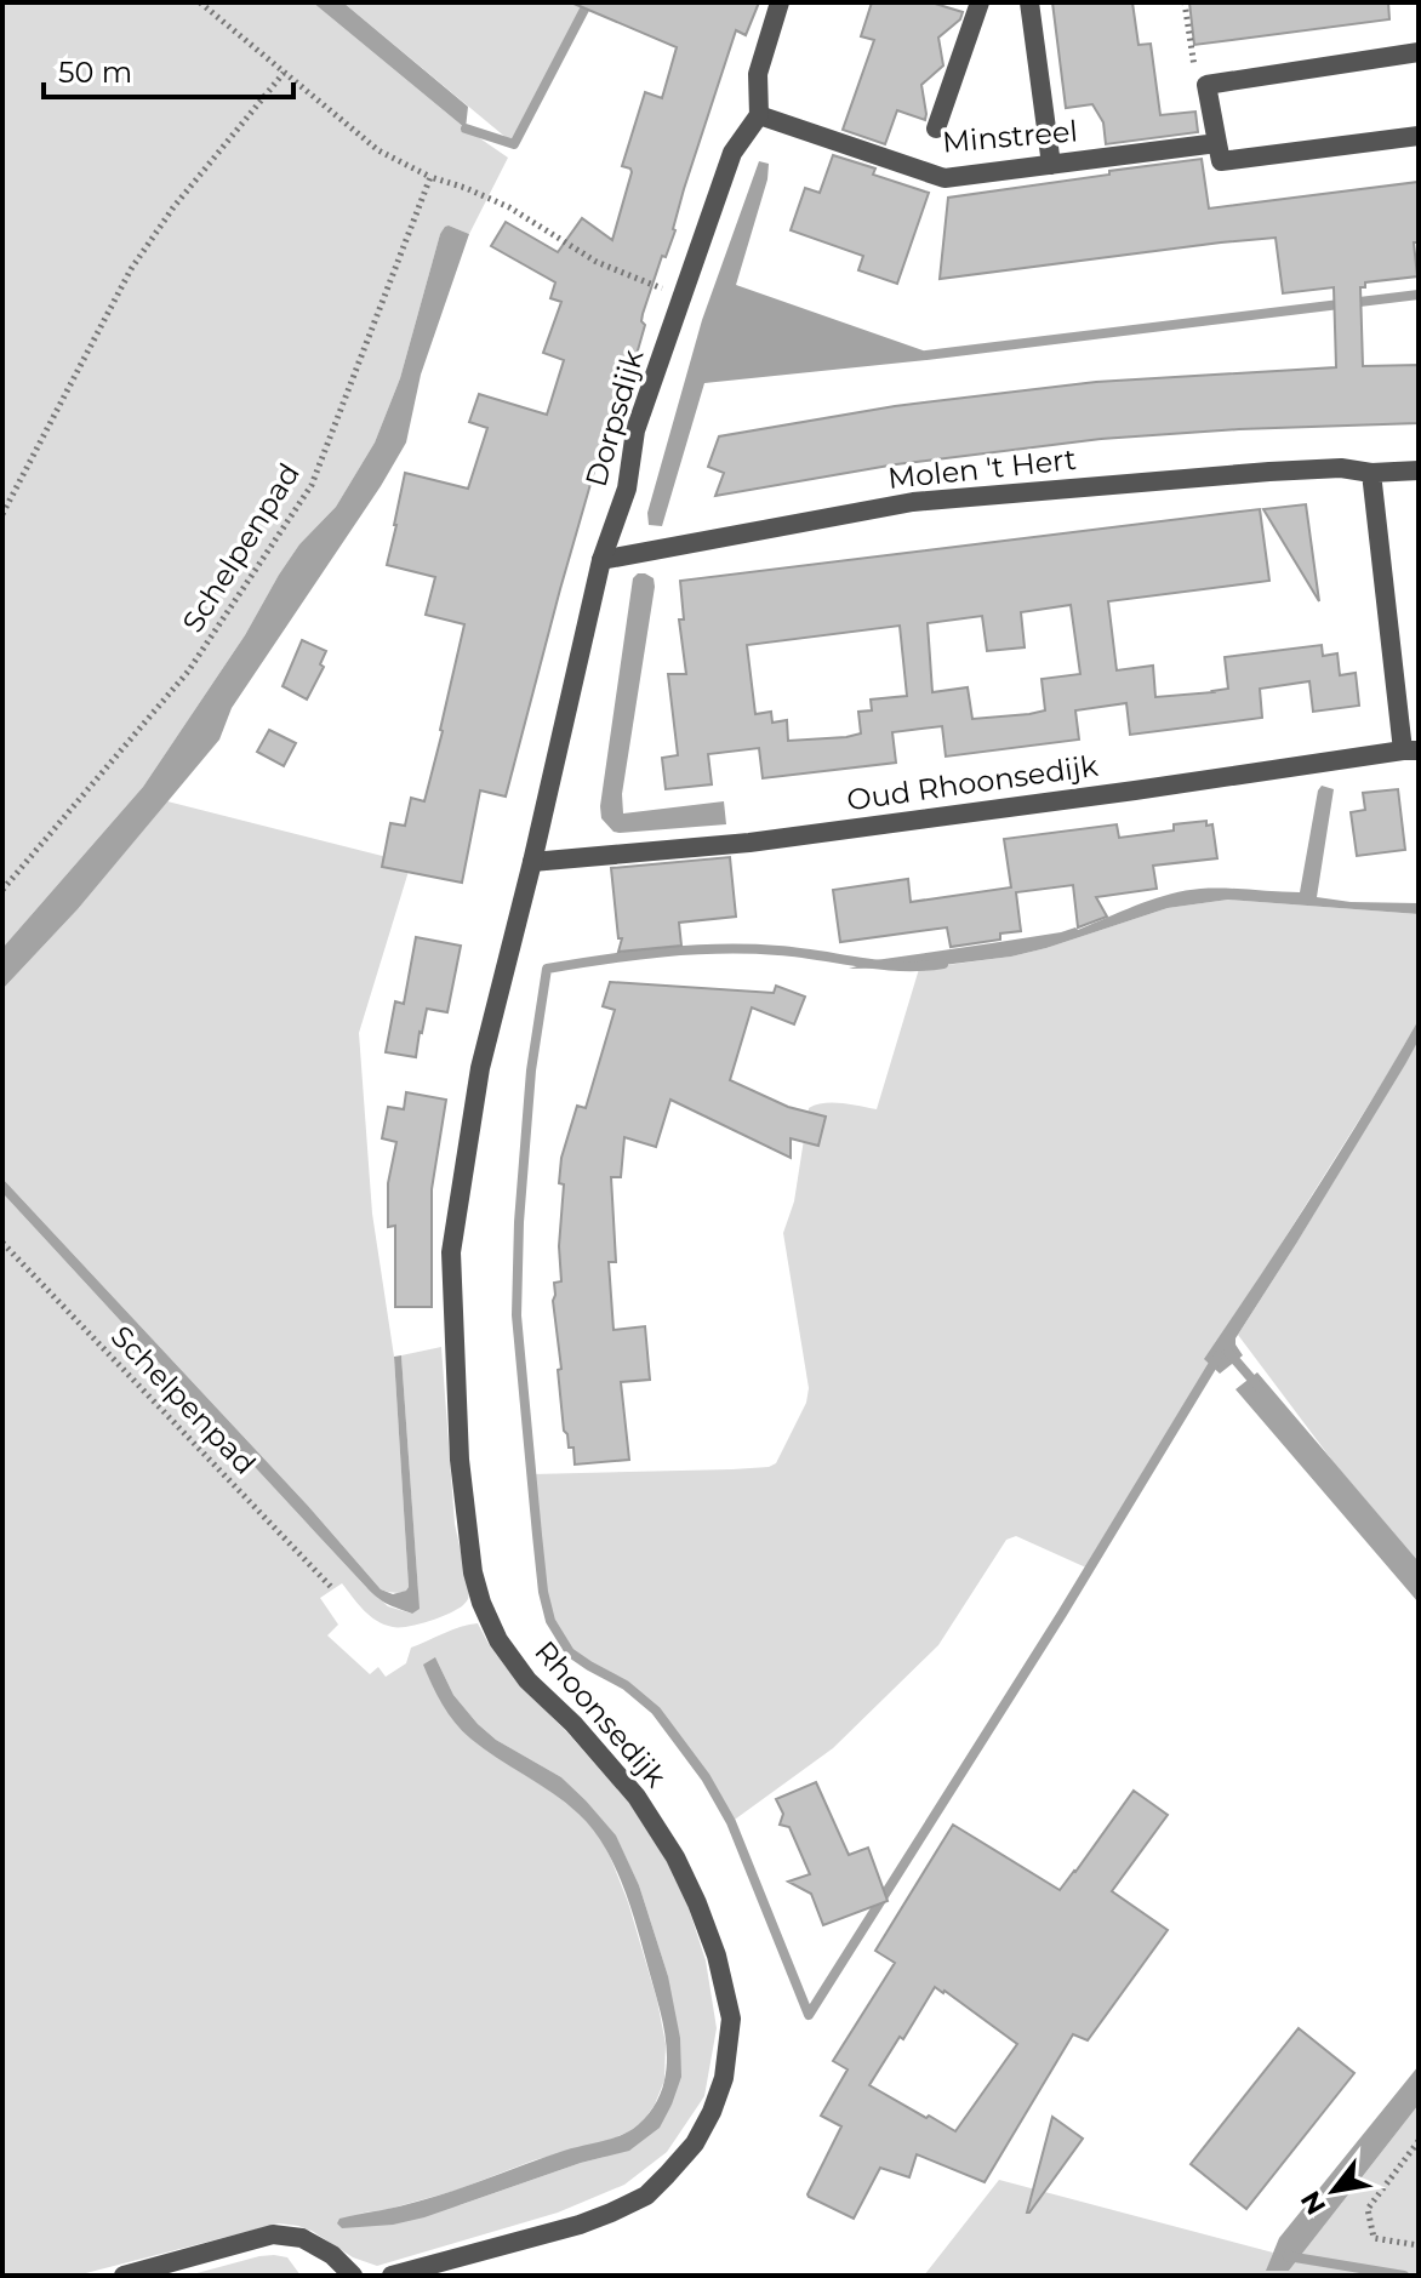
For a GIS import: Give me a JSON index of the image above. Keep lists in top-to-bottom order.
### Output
{
  "streets": {
    "street": [
      "Minstreel",
      "Dorpsdijk",
      "Molen 't Hert",
      "Oud Rhoonsedijk",
      "Rhoonsedijk"
    ],
    "path": ["Schelpenpad"]
  },
  "crossings": [
    ["Minstreel", "Dorpsdijk"],
    ["Dorpsdijk", "Molen 't Hert"],
    ["Dorpsdijk", "Oud Rhoonsedijk"],
    ["Dorpsdijk", "Rhoonsedijk"],
    ["Oud Rhoonsedijk", "Rhoonsedijk"]
  ],
  "scale_bar": "50 m",
  "north": "bottom left"
}
